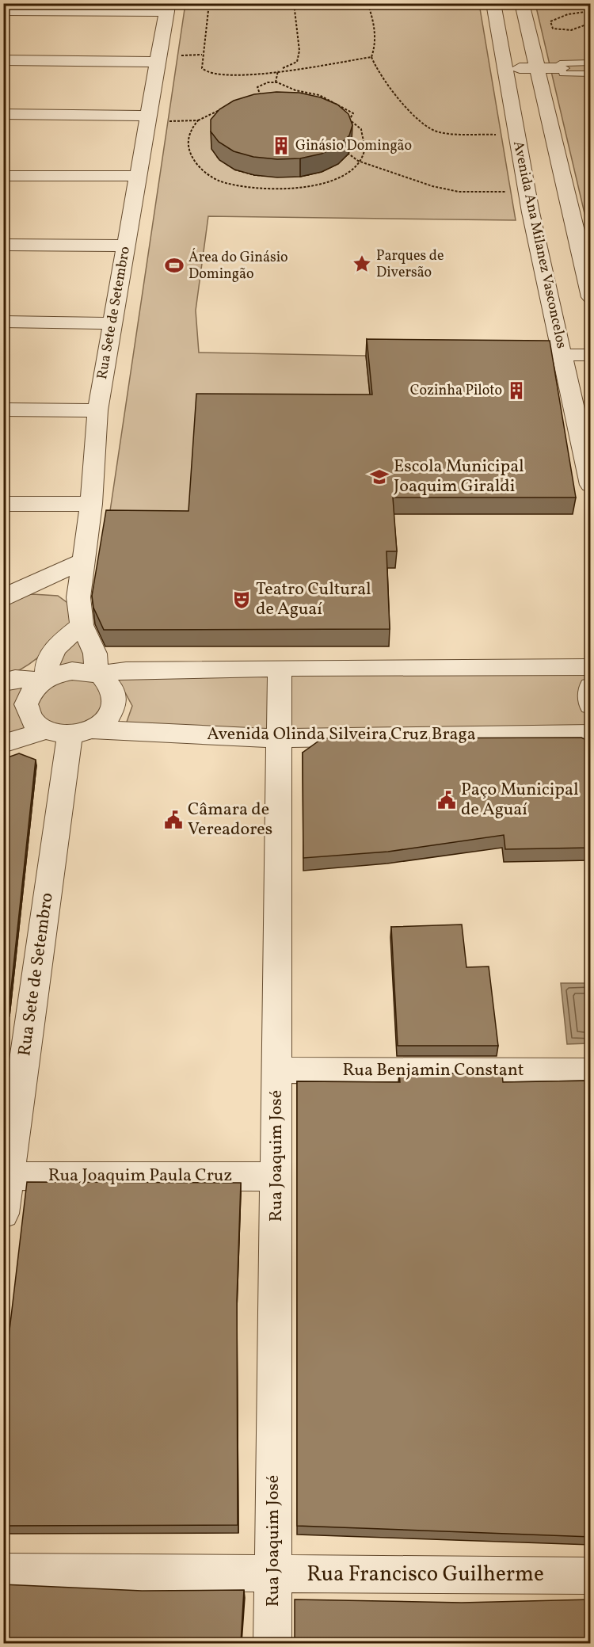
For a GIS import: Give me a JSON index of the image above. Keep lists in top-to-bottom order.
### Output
{
  "streets": {
    "street": [
      "Avenida Ana Milanez Vasconcelos",
      "Rua Sete de Setembro",
      "Avenida Olinda Silveira Cruz Braga",
      "Rua Benjamin Constant",
      "Rua Joaquim José",
      "Rua Joaquim Paula Cruz",
      "Rua Francisco Guilherme"
    ]
  },
  "crossings": [
    ["Rua Sete de Setembro", "Avenida Olinda Silveira Cruz Braga"],
    ["Rua Sete de Setembro", "Rua Joaquim Paula Cruz"],
    ["Avenida Olinda Silveira Cruz Braga", "Rua Joaquim José"],
    ["Rua Benjamin Constant", "Rua Joaquim José"],
    ["Rua Joaquim José", "Rua Joaquim Paula Cruz"],
    ["Rua Joaquim José", "Rua Francisco Guilherme"]
  ],
  "places": {
    "building": ["Ginásio Domingão", "Cozinha Piloto"],
    "place": ["Parques de Diversão"],
    "sports": ["Área do Ginásio Domingão"],
    "school or university": ["Escola Municipal Joaquim Giraldi"],
    "theatre": ["Teatro Cultural de Aguaí"],
    "public building": ["Paço Municipal de Aguaí", "Câmara de Vereadores"]
  }
}
